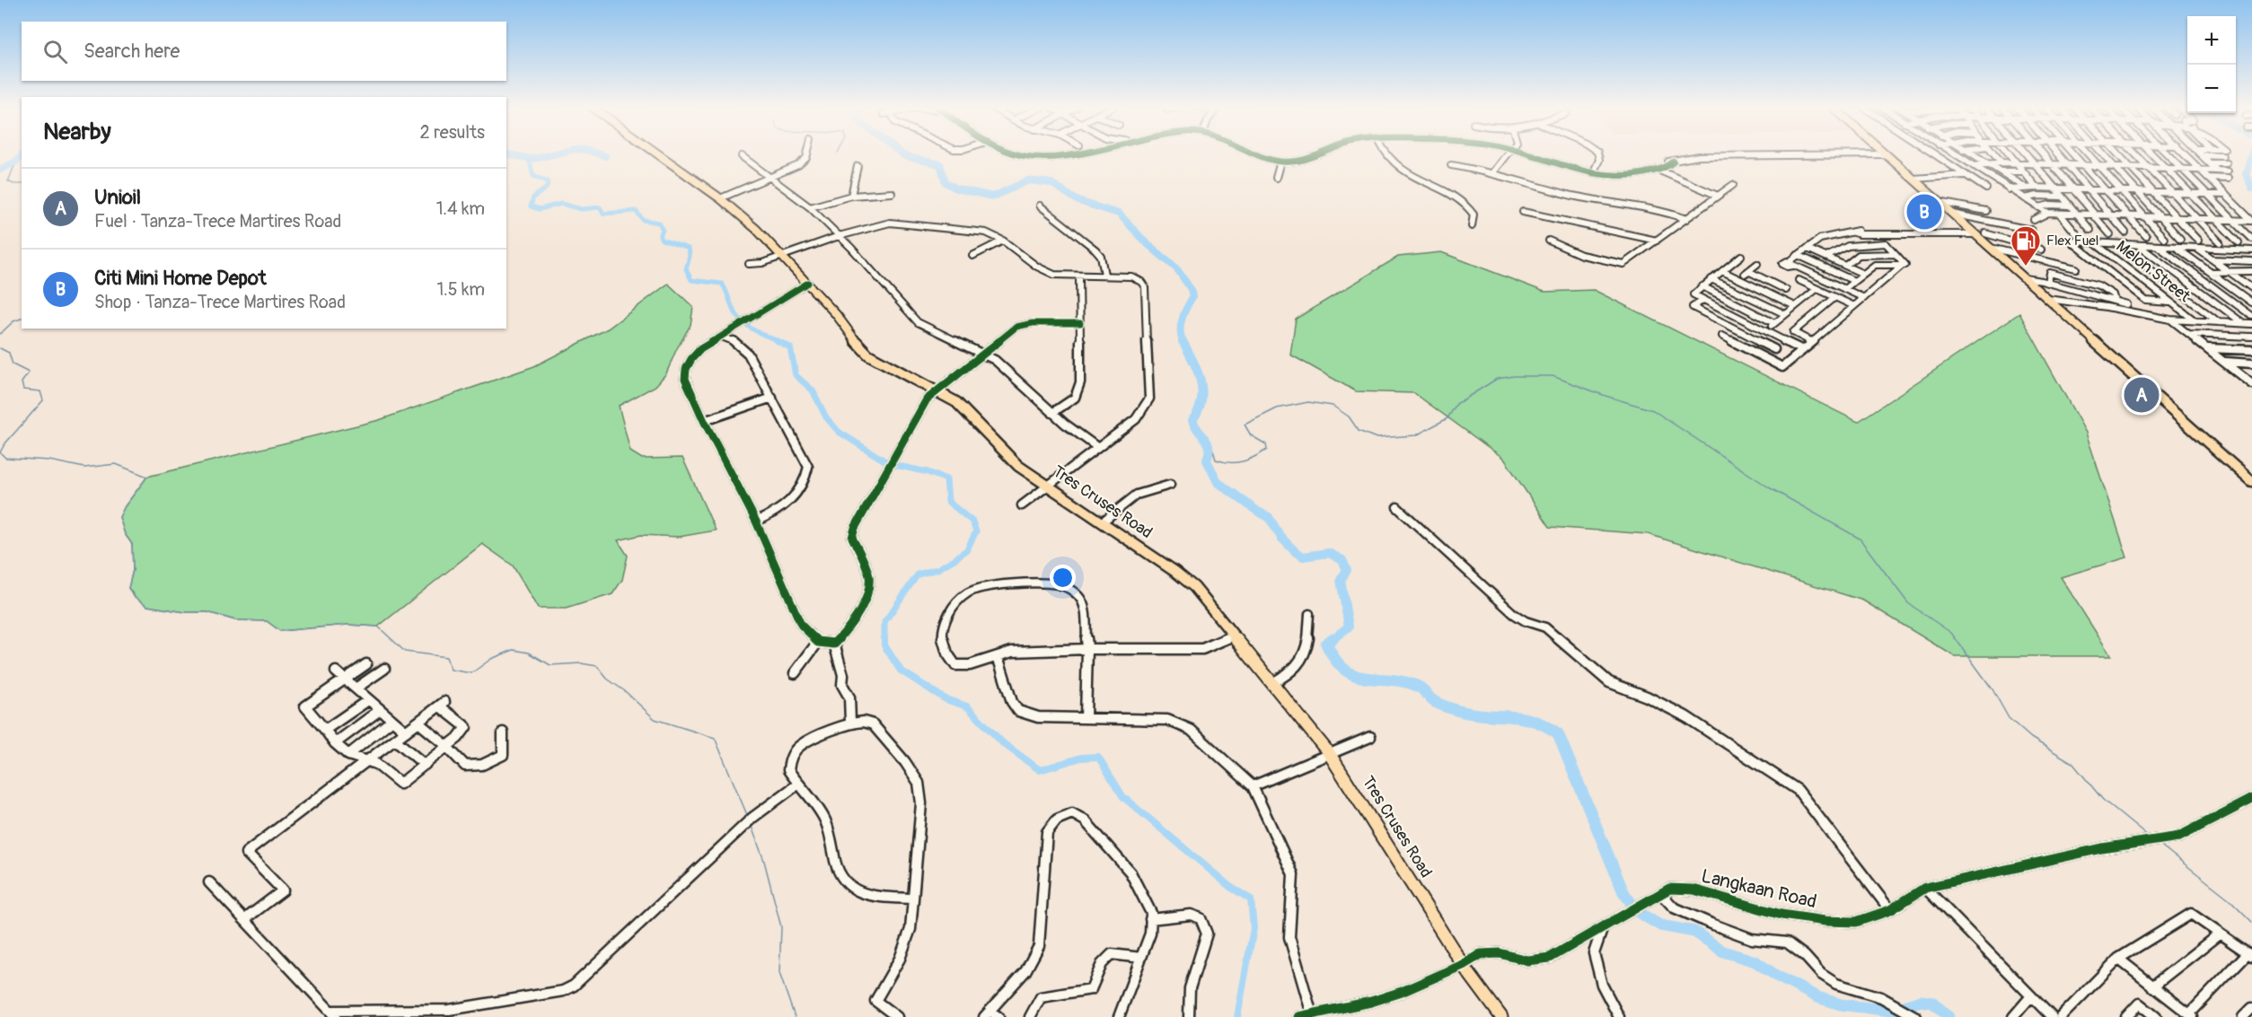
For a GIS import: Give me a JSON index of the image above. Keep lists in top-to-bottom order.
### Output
{
  "streets": {
    "main road": ["Tres Cruses Road"],
    "street": ["Melon Street", "Langkaan Road"]
  },
  "crossings": [
    ["Tres Cruses Road", "Langkaan Road"]
  ],
  "places": {
    "fuel station": ["Flex Fuel"]
  },
  "page": {
    "map_buttons": ["+", "−"],
    "search": "Search here",
    "heading": ["Nearby", "2 results"],
    "list": [
      {
        "mark": "A",
        "name": "Unioil",
        "note": "Fuel · Tanza-Trece Martires Road",
        "value": "1.4 km"
      },
      {
        "mark": "B",
        "name": "Citi Mini Home Depot",
        "note": "Shop · Tanza-Trece Martires Road",
        "value": "1.5 km"
      }
    ],
    "pins": ["B", "A"]
  }
}
